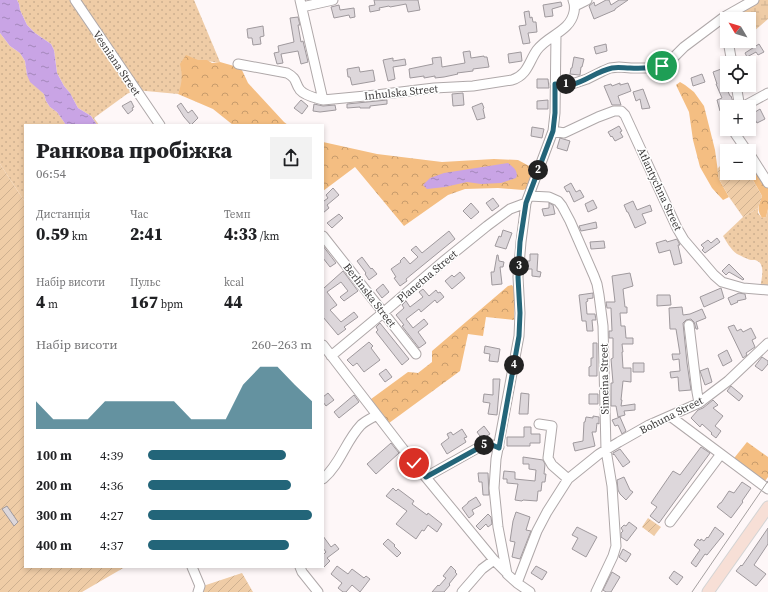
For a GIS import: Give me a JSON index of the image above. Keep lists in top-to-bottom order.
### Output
{
  "streets": {
    "street": [
      "Vesniana Street",
      "Inhulska Street",
      "Atlantychna Street",
      "Planetna Street",
      "Berlinska Street",
      "Simeina Street",
      "Bohuna Street"
    ]
  },
  "crossings": [
    ["Planetna Street", "Berlinska Street"],
    ["Planetna Street", "Simeina Street"],
    ["Simeina Street", "Bohuna Street"]
  ],
  "north": "top left",
  "page": {
    "map_buttons": ["+", "−"],
    "pins": [
      "1",
      "2",
      "3",
      "4",
      "5"
    ],
    "heading": ["Ранкова пробіжка", "06:54"],
    "stats": [
      ["Дистанція", "0.59 km"],
      ["Час", "2:41"],
      ["Темп", "4:33 /km"],
      ["Набір висоти", "4 m"],
      ["Пульс", "167 bpm"],
      ["kcal", "44"]
    ],
    "chart": ["Набір висоти", "260–263 m"],
    "list": [
      {
        "name": "100 m",
        "note": "4:39"
      },
      {
        "name": "200 m",
        "note": "4:36"
      },
      {
        "name": "300 m",
        "note": "4:27"
      },
      {
        "name": "400 m",
        "note": "4:37"
      }
    ]
  }
}
